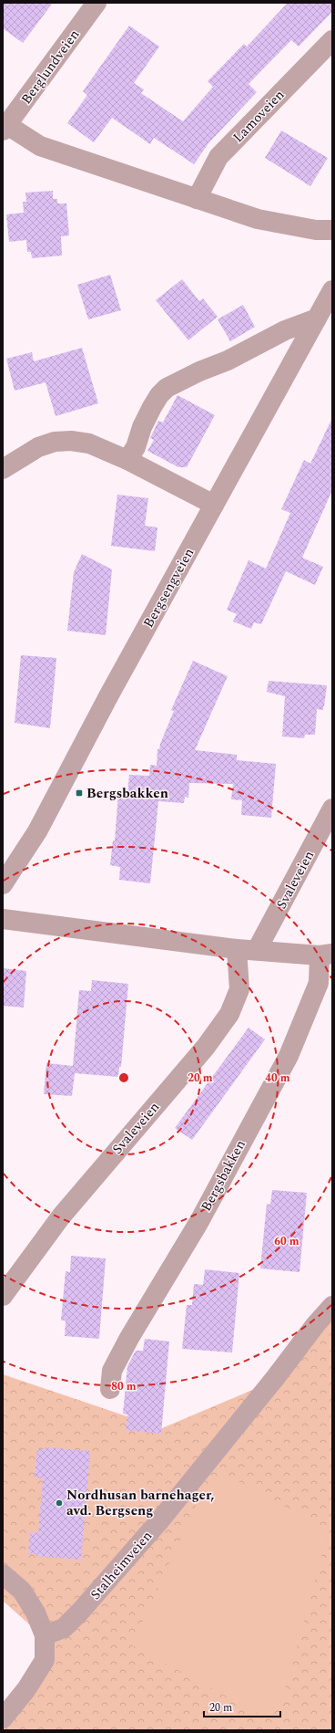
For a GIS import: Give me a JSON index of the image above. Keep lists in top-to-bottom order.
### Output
{
  "streets": {
    "street": [
      "Berglundveien",
      "Lamoveien",
      "Bergsengveien",
      "Svaleveien",
      "Bergsbakken",
      "Stalheimveien"
    ]
  },
  "crossings": [
    ["Svaleveien", "Bergsbakken"]
  ],
  "places": {
    "transit": ["Bergsbakken"],
    "other": ["Nordhusan barnehager, avd. Bergseng"]
  },
  "scale_bar": "20 m",
  "rings": [
    "20 m",
    "40 m",
    "60 m",
    "80 m"
  ]
}
